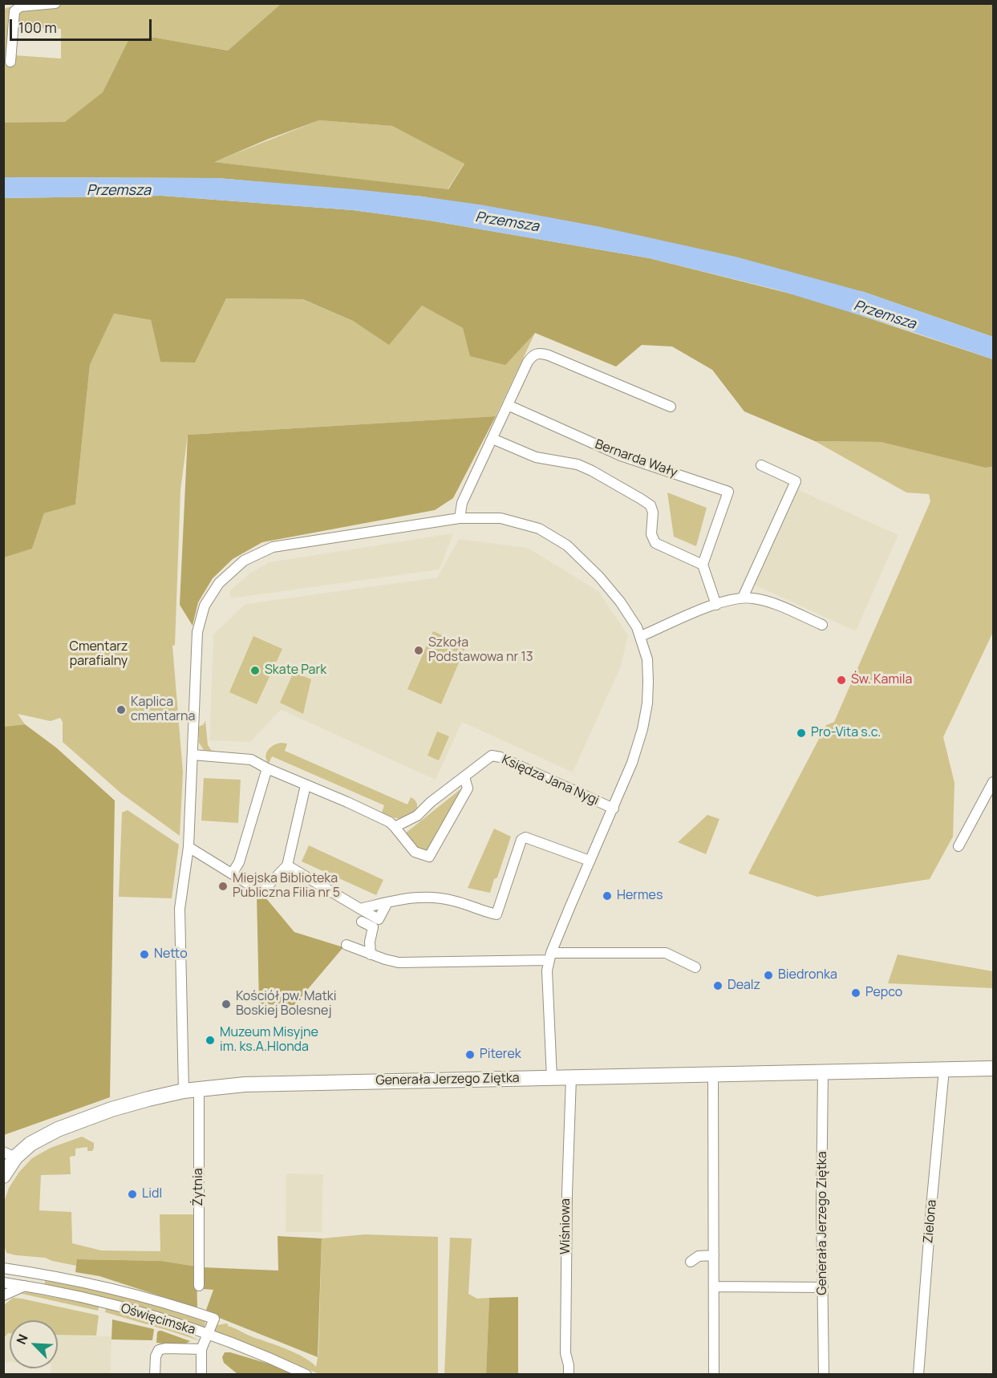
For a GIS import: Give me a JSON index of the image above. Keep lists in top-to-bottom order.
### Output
{
  "streets": {
    "main road": ["Generała Jerzego Ziętka"],
    "street": [
      "Bernarda Wały",
      "Księdza Jana Nygi",
      "Żytnia",
      "Zielona",
      "Wiśniowa",
      "Oświęcimska"
    ]
  },
  "crossings": [
    ["Generała Jerzego Ziętka", "Żytnia"],
    ["Generała Jerzego Ziętka", "Zielona"],
    ["Generała Jerzego Ziętka", "Wiśniowa"]
  ],
  "water": ["Przemsza"],
  "parks": ["Cmentarz parafialny"],
  "places": [
    "Szkoła Podstawowa nr 13",
    "Skate Park",
    "Św. Kamila",
    "Kaplica cmentarna",
    "Pro-Vita s.c.",
    "Miejska Biblioteka Publiczna Filia nr 5",
    "Hermes",
    "Netto",
    "Biedronka",
    "Dealz",
    "Pepco",
    "Kościół pw. Matki Boskiej Bolesnej",
    "Muzeum Misyjne im. ks.A.Hlonda",
    "Piterek",
    "Lidl"
  ],
  "scale_bar": "100 m",
  "north": "top left"
}
